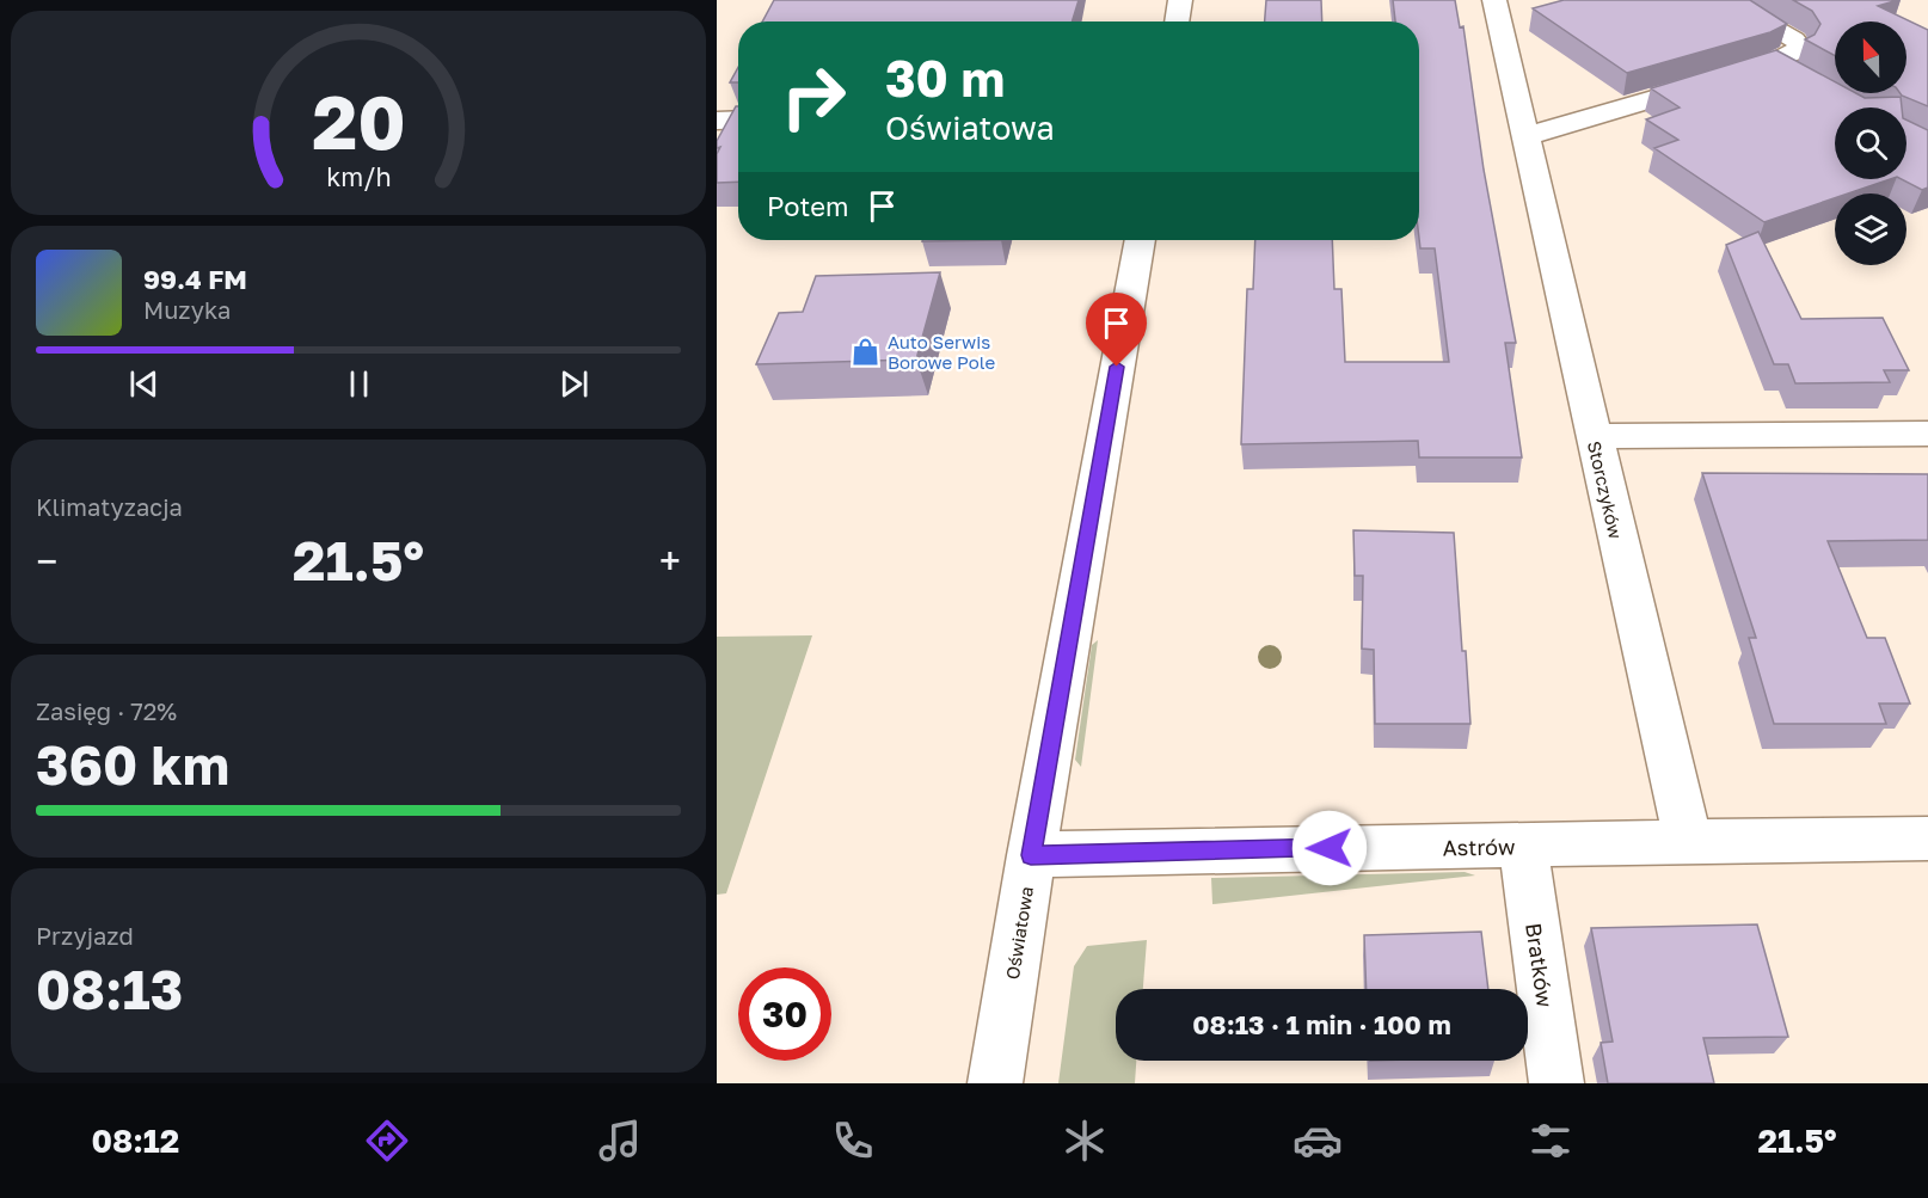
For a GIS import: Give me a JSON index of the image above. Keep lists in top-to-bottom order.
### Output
{
  "streets": {
    "street": [
      "Storczyków",
      "Astrów",
      "Oświatowa",
      "Bratków"
    ]
  },
  "crossings": [
    ["Storczyków", "Astrów"],
    ["Astrów", "Oświatowa"],
    ["Astrów", "Bratków"]
  ],
  "places": {
    "shop": ["Auto Serwis Borowe Pole"]
  },
  "north": "top",
  "page": {
    "turn": ["30 m", "Oświatowa"],
    "then": "Potem",
    "song": ["99.4 FM", "Muzyka"],
    "tile": [
      "Klimatyzacja",
      ["Zasięg · 72%", "360 km"],
      ["Przyjazd", "08:13"]
    ],
    "heat": ["−", "21.5°", "+"],
    "limit": "30",
    "trip": "08:13 · 1 min · 100 m",
    "tabs": ["08:12", "21.5°"],
    "gauge": ["20", "km/h"]
  }
}
